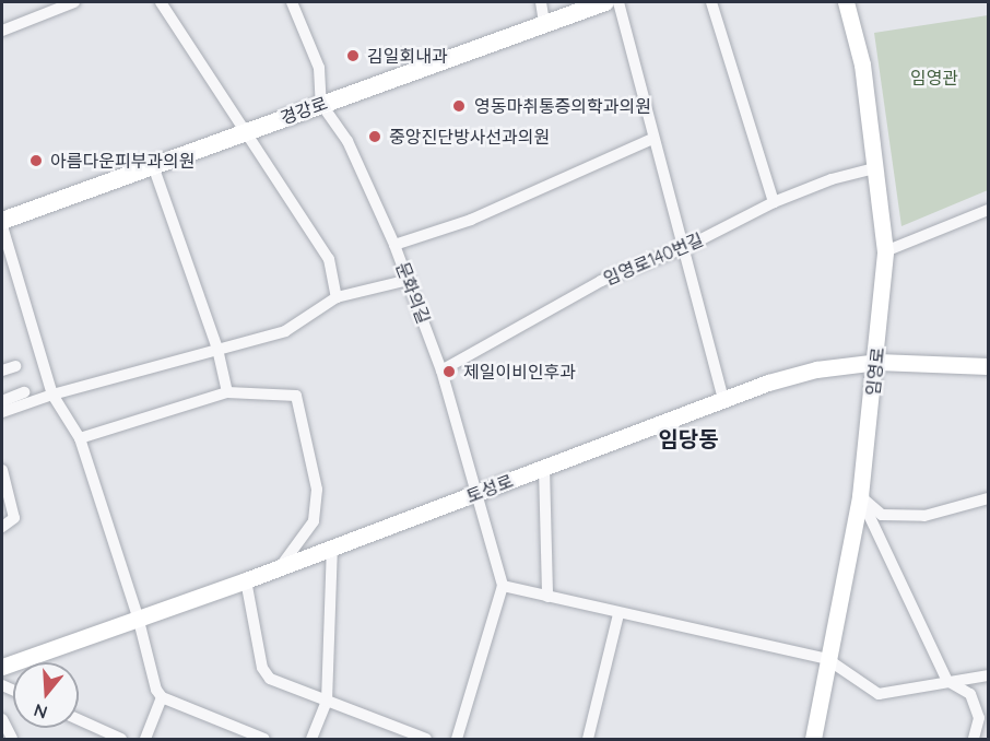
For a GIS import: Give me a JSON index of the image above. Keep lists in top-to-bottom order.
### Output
{
  "streets": {
    "main road": ["경강로"],
    "street": [
      "임영로140번길",
      "문화의길",
      "임영로",
      "토성로"
    ]
  },
  "crossings": [
    ["경강로", "문화의길"],
    ["임영로140번길", "문화의길"],
    ["임영로140번길", "임영로"],
    ["문화의길", "토성로"],
    ["임영로", "토성로"]
  ],
  "districts": ["임당동"],
  "parks": ["임영관"],
  "places": [
    "김일회내과",
    "영동마취통증의학과의원",
    "중앙진단방사선과의원",
    "아름다운피부과의원",
    "제일이비인후과"
  ],
  "north": "bottom"
}
